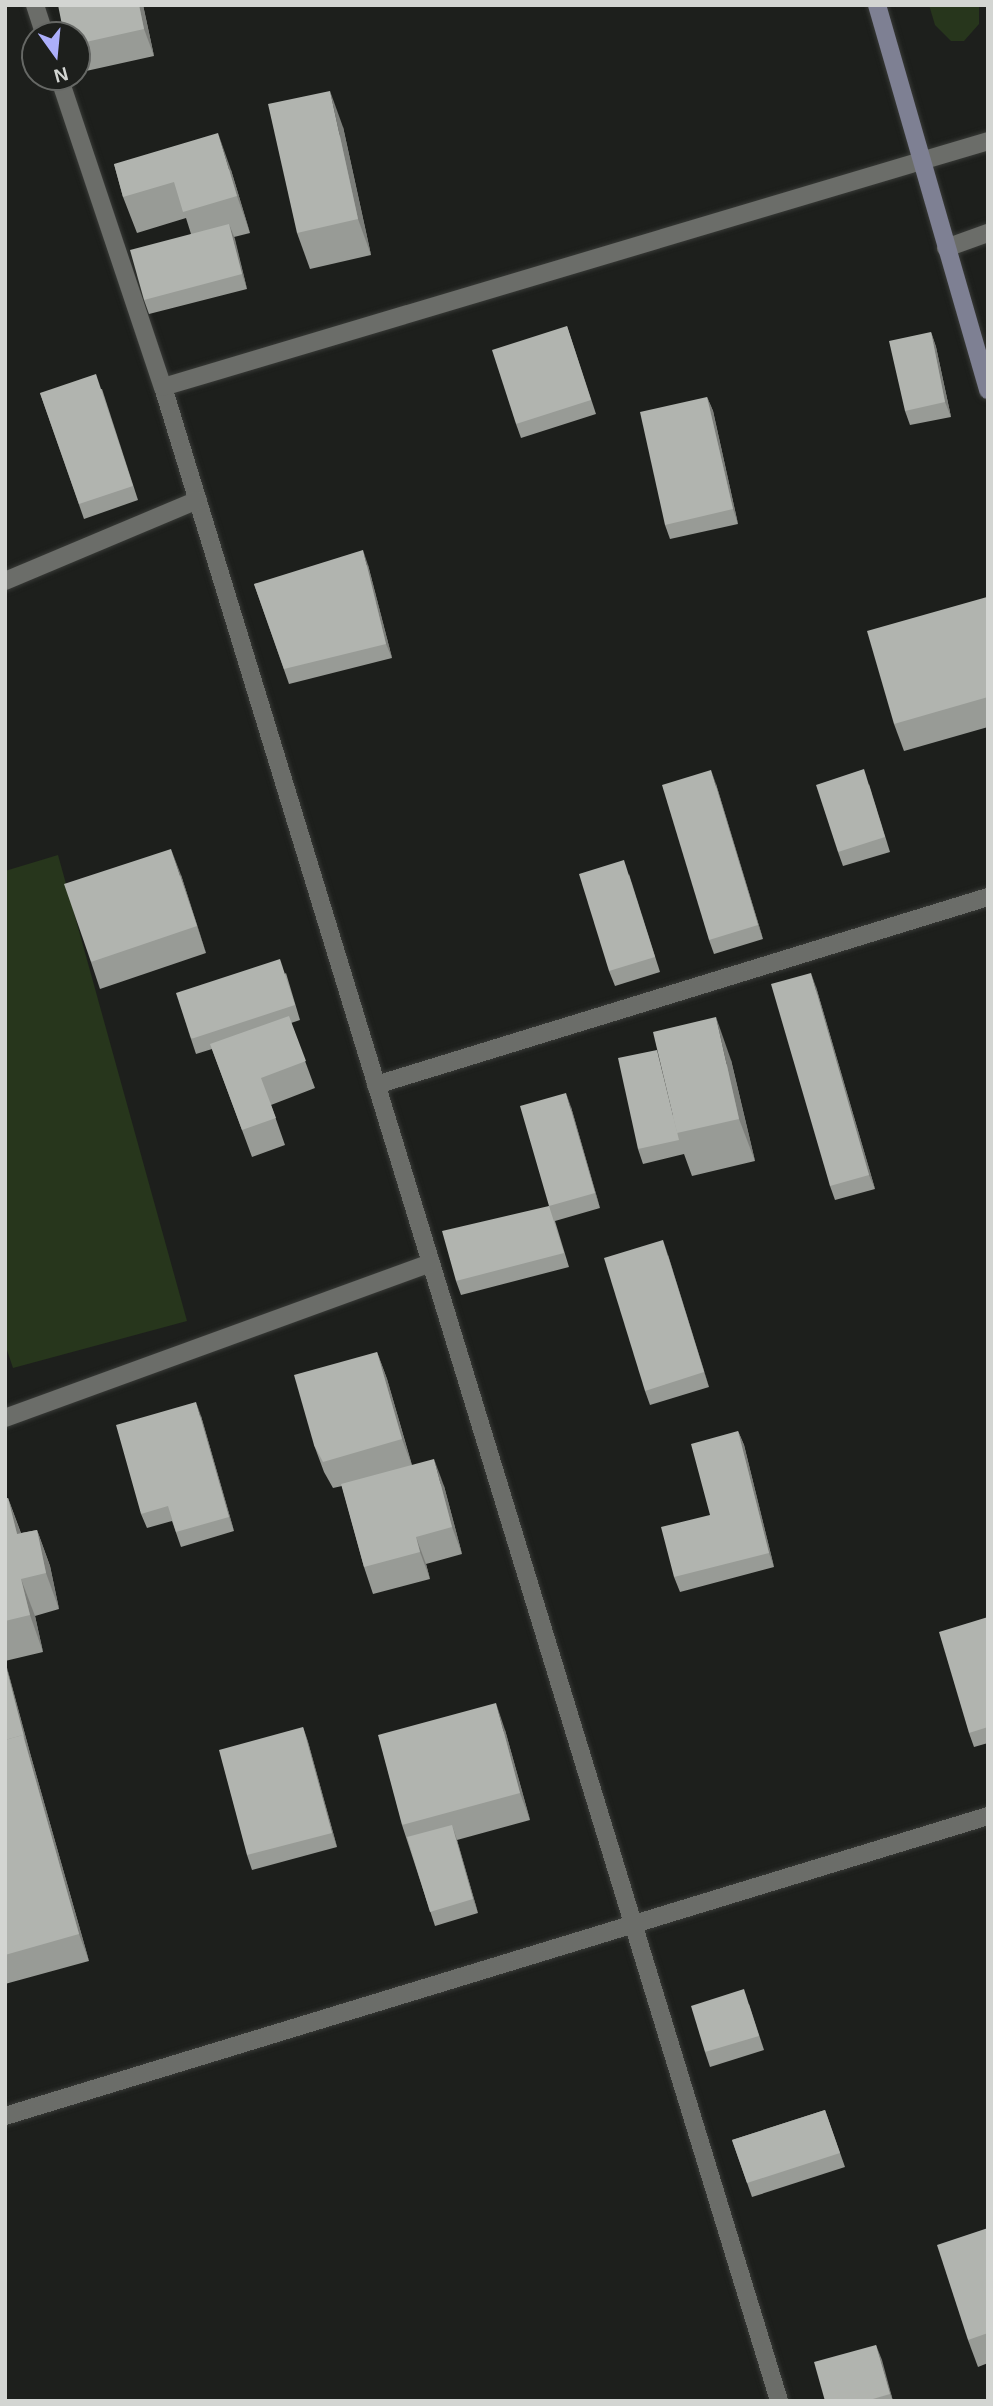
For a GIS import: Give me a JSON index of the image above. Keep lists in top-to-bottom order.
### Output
{
  "north": "bottom"
}
